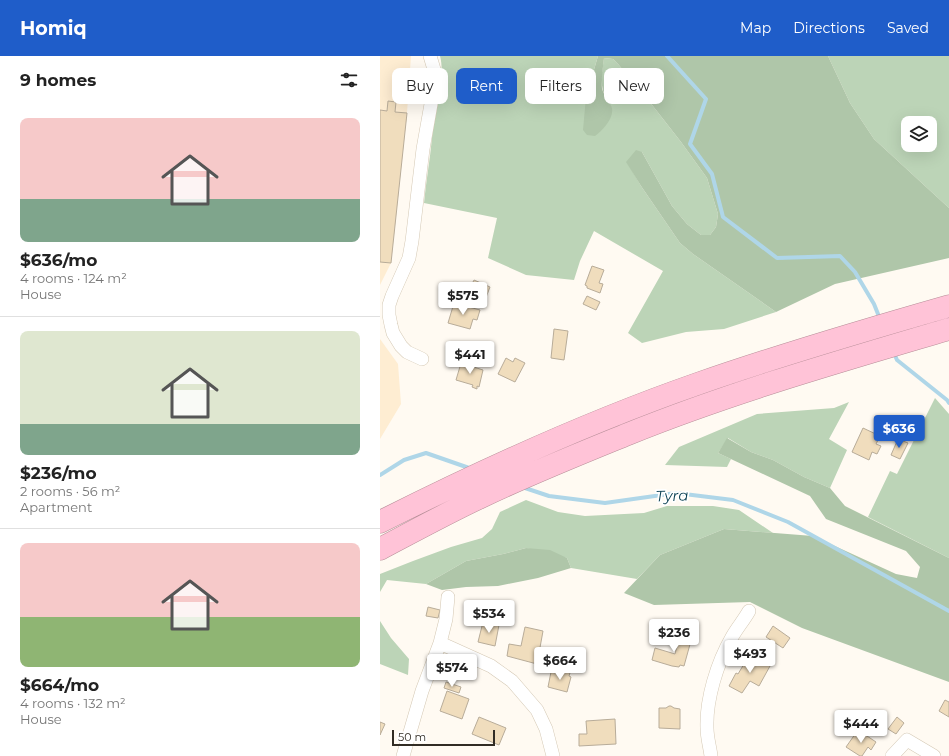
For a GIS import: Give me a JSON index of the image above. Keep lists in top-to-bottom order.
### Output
{
  "water": ["Tyra"],
  "scale_bar": "50 m",
  "page": {
    "header": "Homiq",
    "nav": ["Map", "Directions", "Saved"],
    "heading": "9 homes",
    "chip": [
      "Buy",
      "Rent",
      "Filters",
      "New"
    ],
    "list": [
      {
        "name": "$636/mo",
        "note": "4 rooms · 124 m² · House"
      },
      {
        "name": "$236/mo",
        "note": "2 rooms · 56 m² · Apartment"
      },
      {
        "name": "$664/mo",
        "note": "4 rooms · 132 m² · House"
      }
    ],
    "price": [
      "$575",
      "$441",
      "$636",
      "$534",
      "$236",
      "$493",
      "$664",
      "$574",
      "$444"
    ],
    "scale": "50 m"
  }
}
